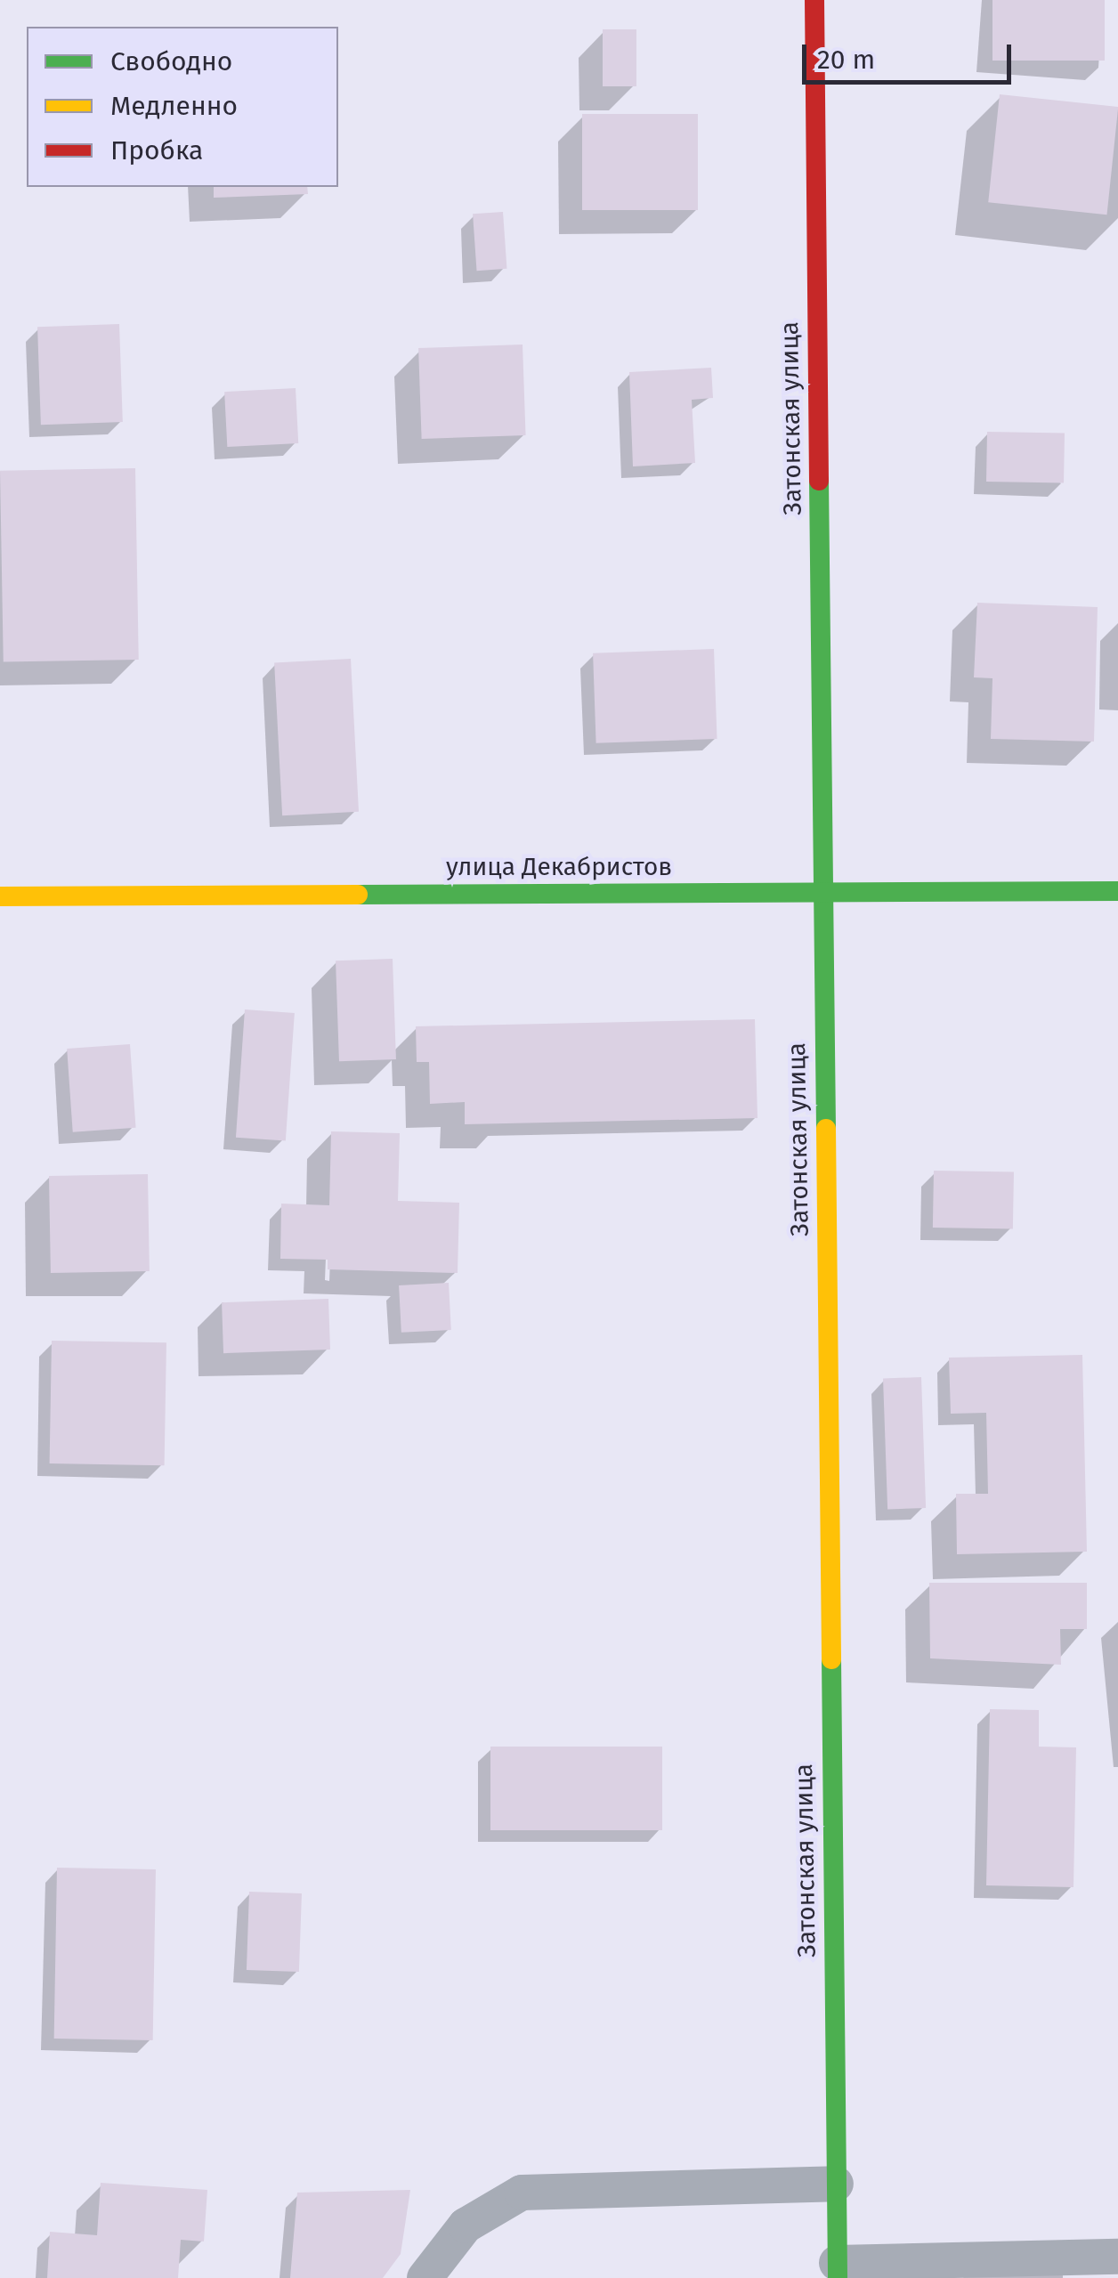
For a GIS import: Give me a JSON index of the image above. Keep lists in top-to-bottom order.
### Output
{
  "streets": {
    "street": ["Затонская улица", "улица Декабристов"]
  },
  "crossings": [
    ["Затонская улица", "улица Декабристов"]
  ],
  "legend": ["Свободно", "Медленно", "Пробка"],
  "scale_bar": "20 m"
}
